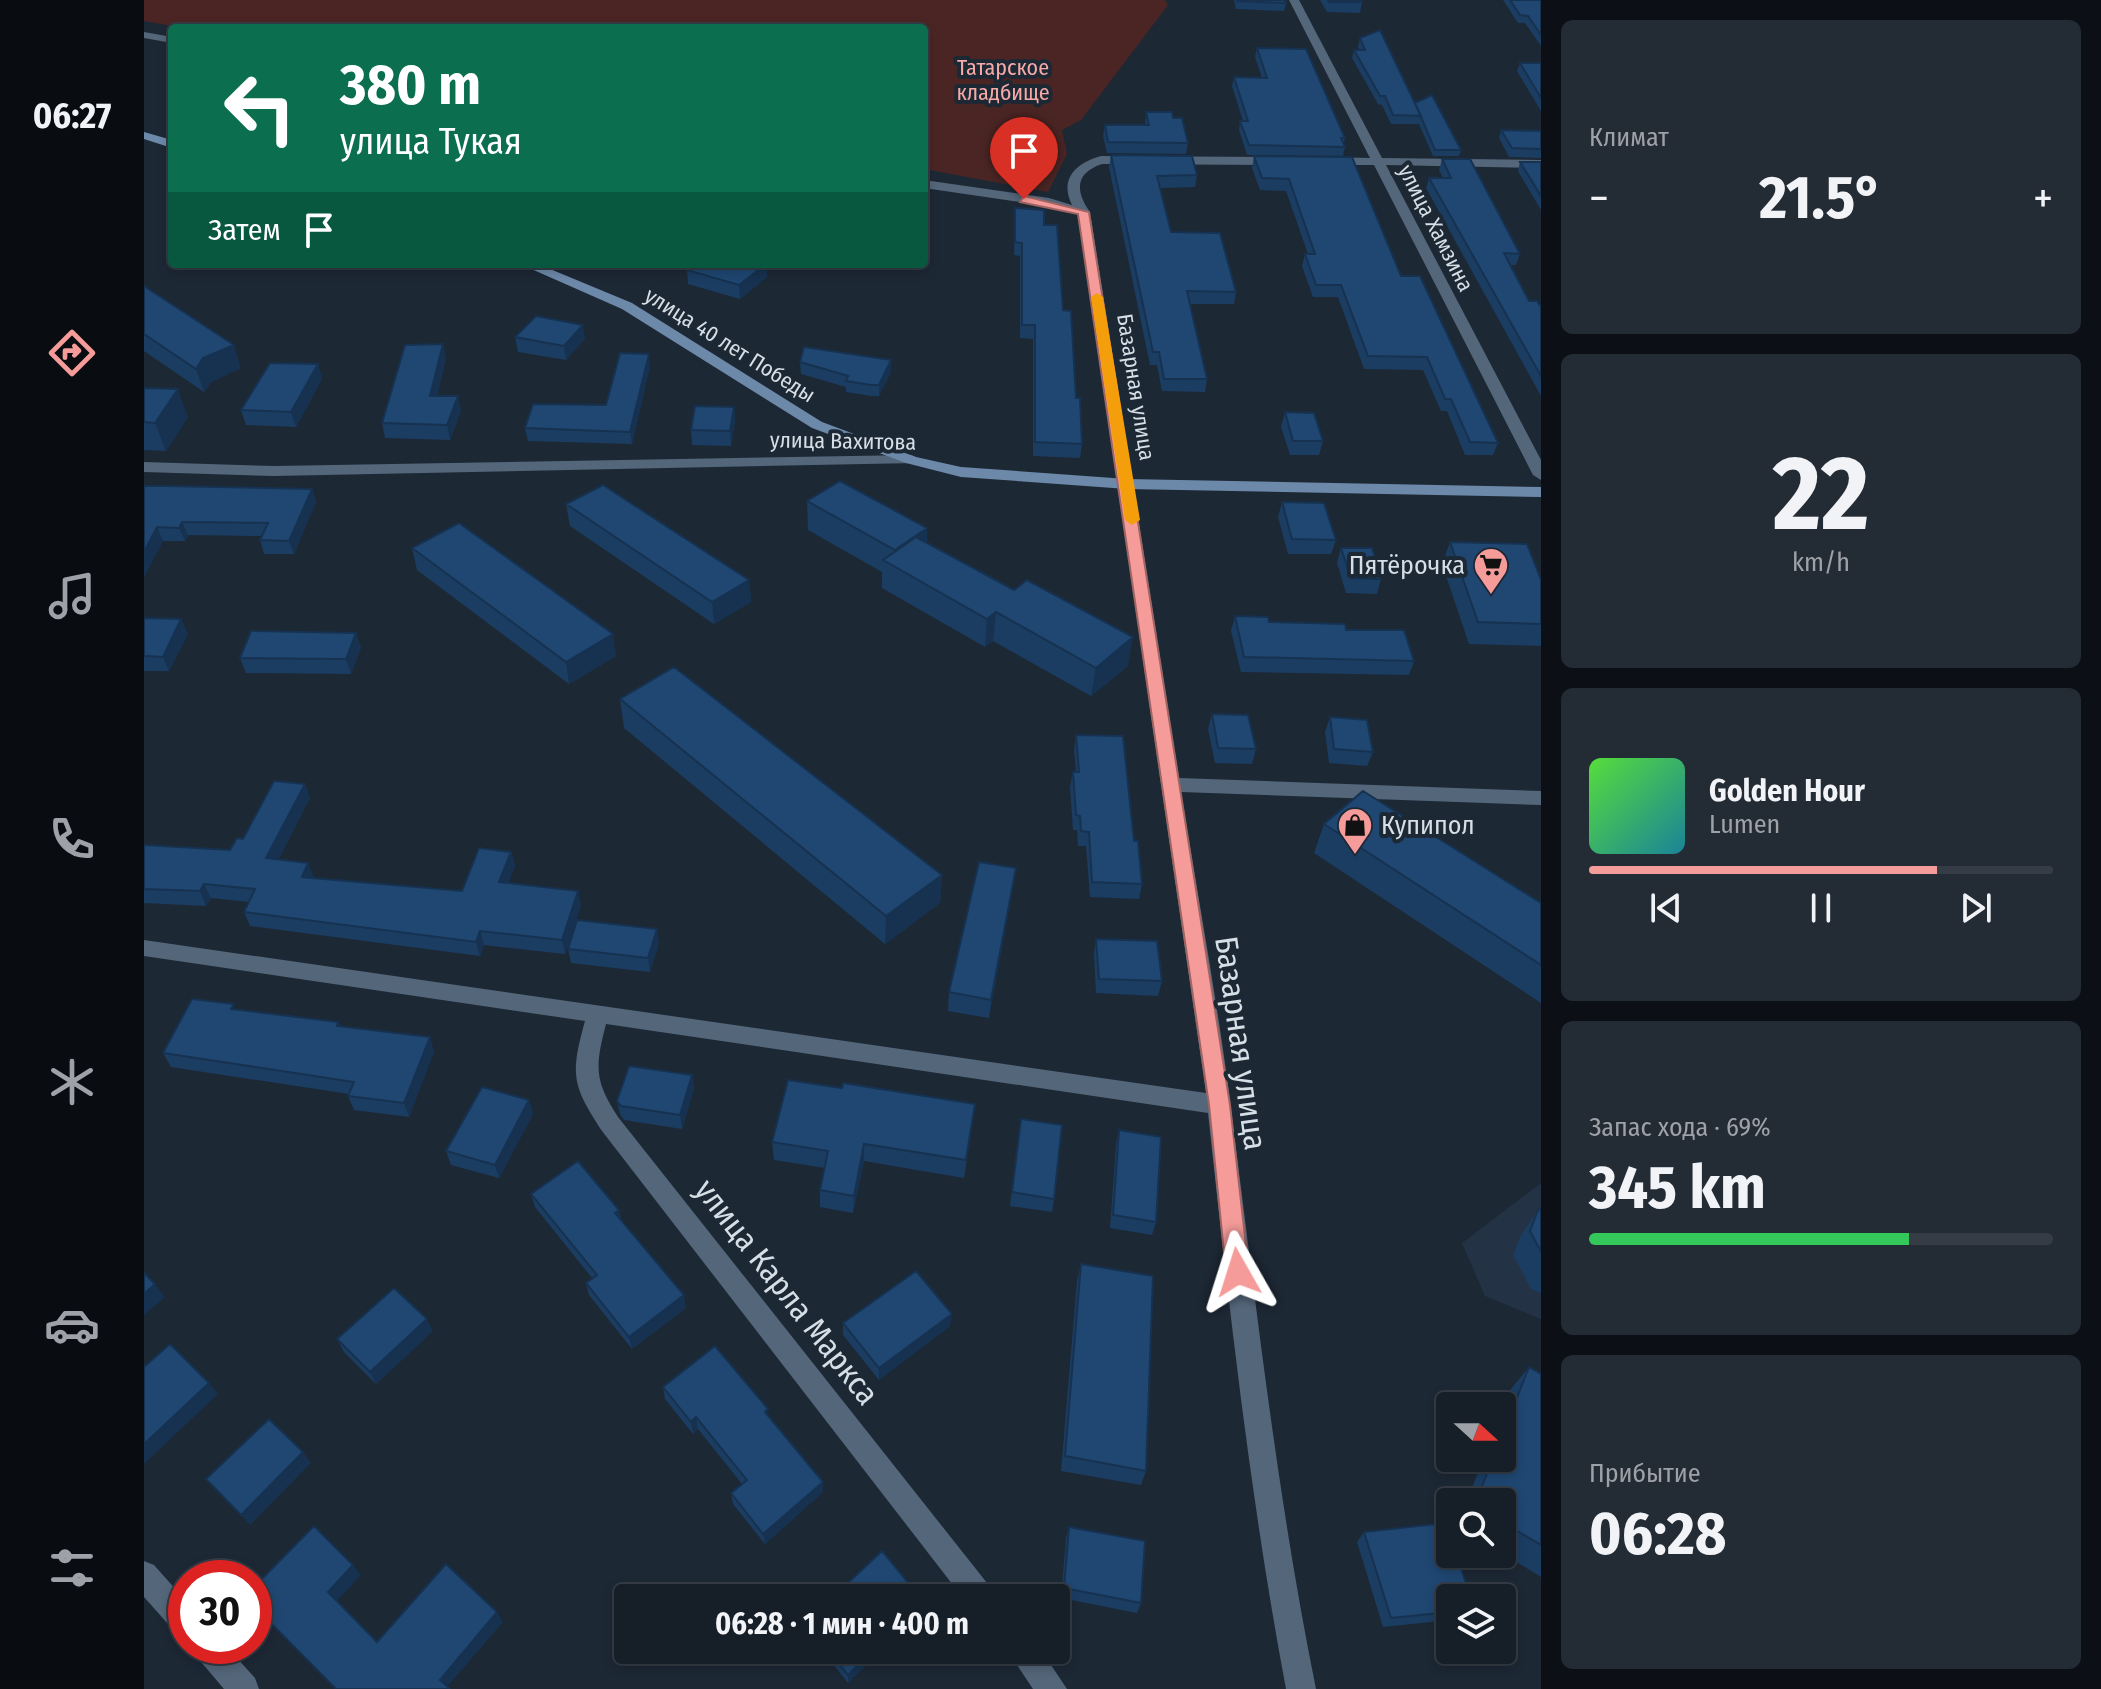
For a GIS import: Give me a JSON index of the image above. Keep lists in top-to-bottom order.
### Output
{
  "streets": {
    "street": [
      "улица Хамзина",
      "улица 40 лет Победы",
      "Базарная улица",
      "улица Вахитова",
      "улица Карла Маркса"
    ]
  },
  "crossings": [
    ["улица 40 лет Победы", "улица Вахитова"],
    ["Базарная улица", "улица Вахитова"]
  ],
  "parks": ["Татарское кладбище"],
  "places": {
    "supermarket": ["Пятёрочка"],
    "shop": ["Купипол"]
  },
  "north": "right",
  "page": {
    "tabs": "06:27",
    "tile": [
      "Климат",
      ["22", "km/h"],
      ["Запас хода · 69%", "345 km"],
      ["Прибытие", "06:28"]
    ],
    "turn": ["380 m", "улица Тукая"],
    "heat": ["−", "21.5°", "+"],
    "then": "Затем",
    "song": ["Golden Hour", "Lumen"],
    "limit": "30",
    "trip": "06:28 · 1 мин · 400 m"
  }
}
